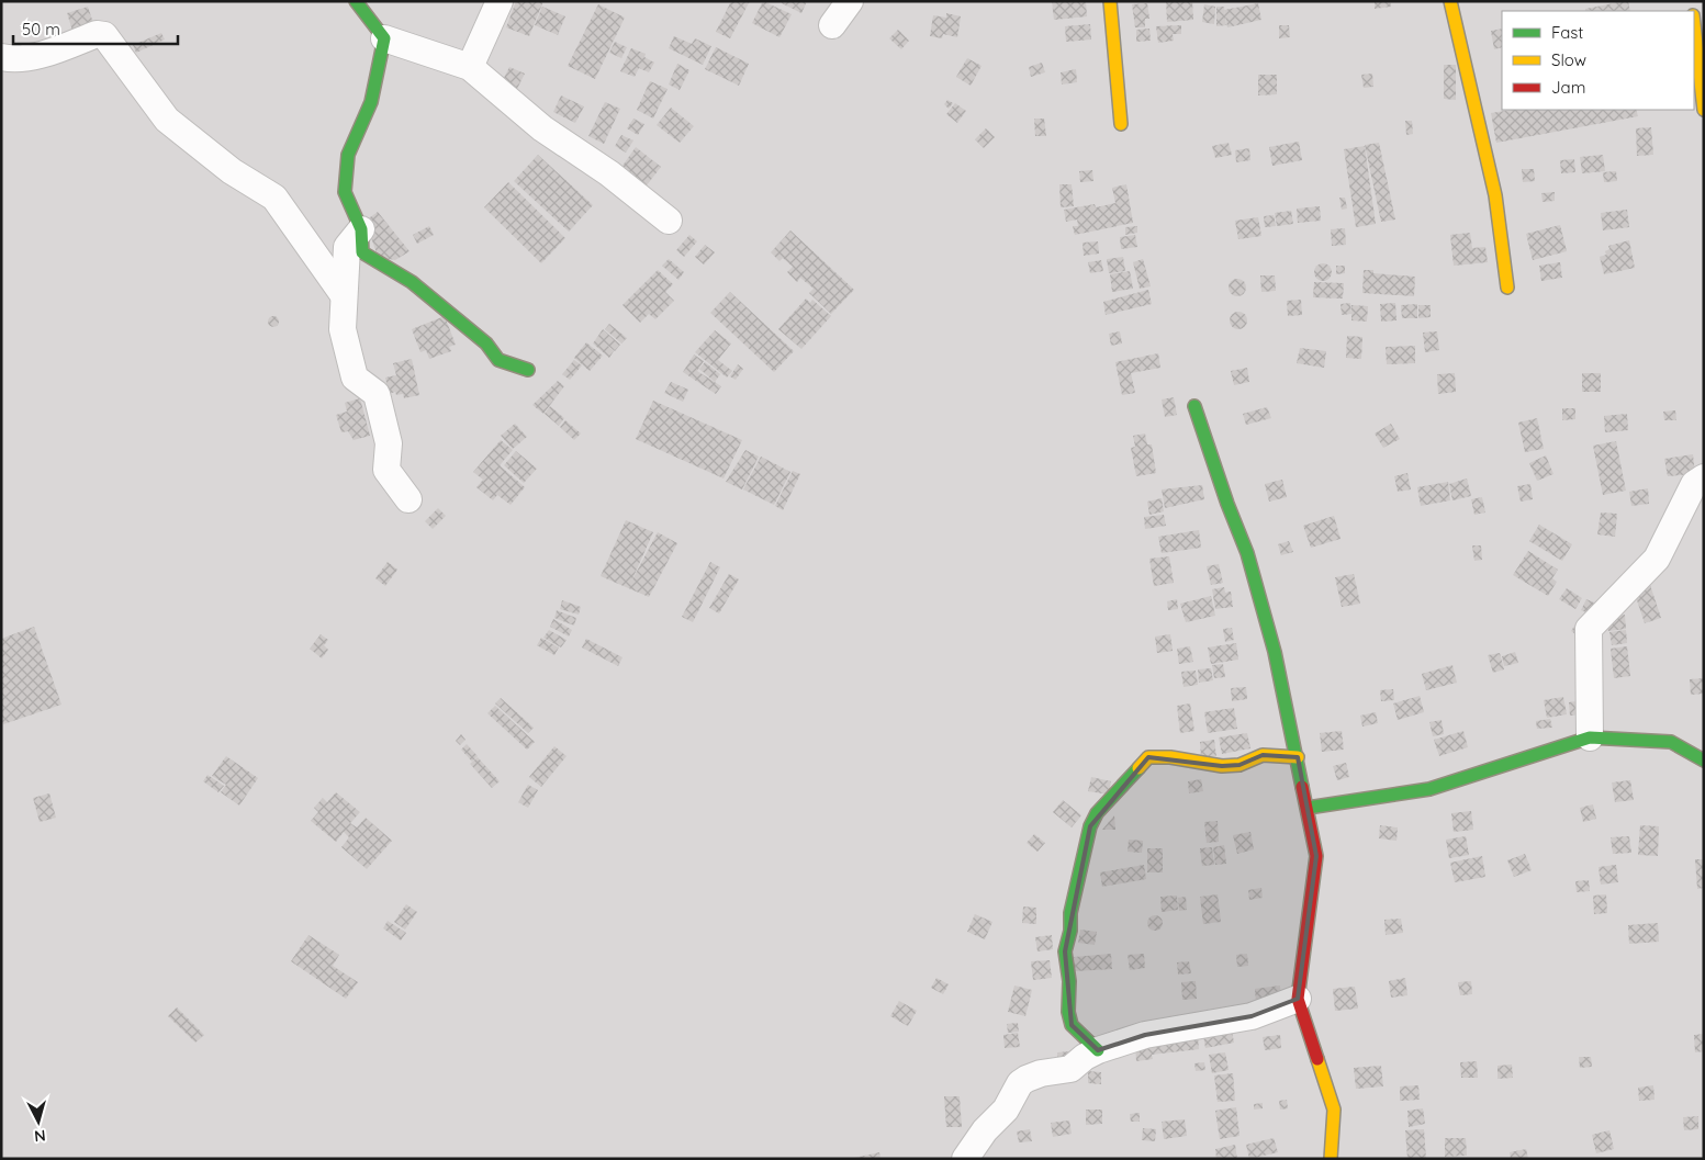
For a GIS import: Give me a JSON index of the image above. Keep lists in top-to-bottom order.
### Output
{
  "legend": ["Fast", "Slow", "Jam"],
  "scale_bar": "50 m",
  "north": "bottom"
}
